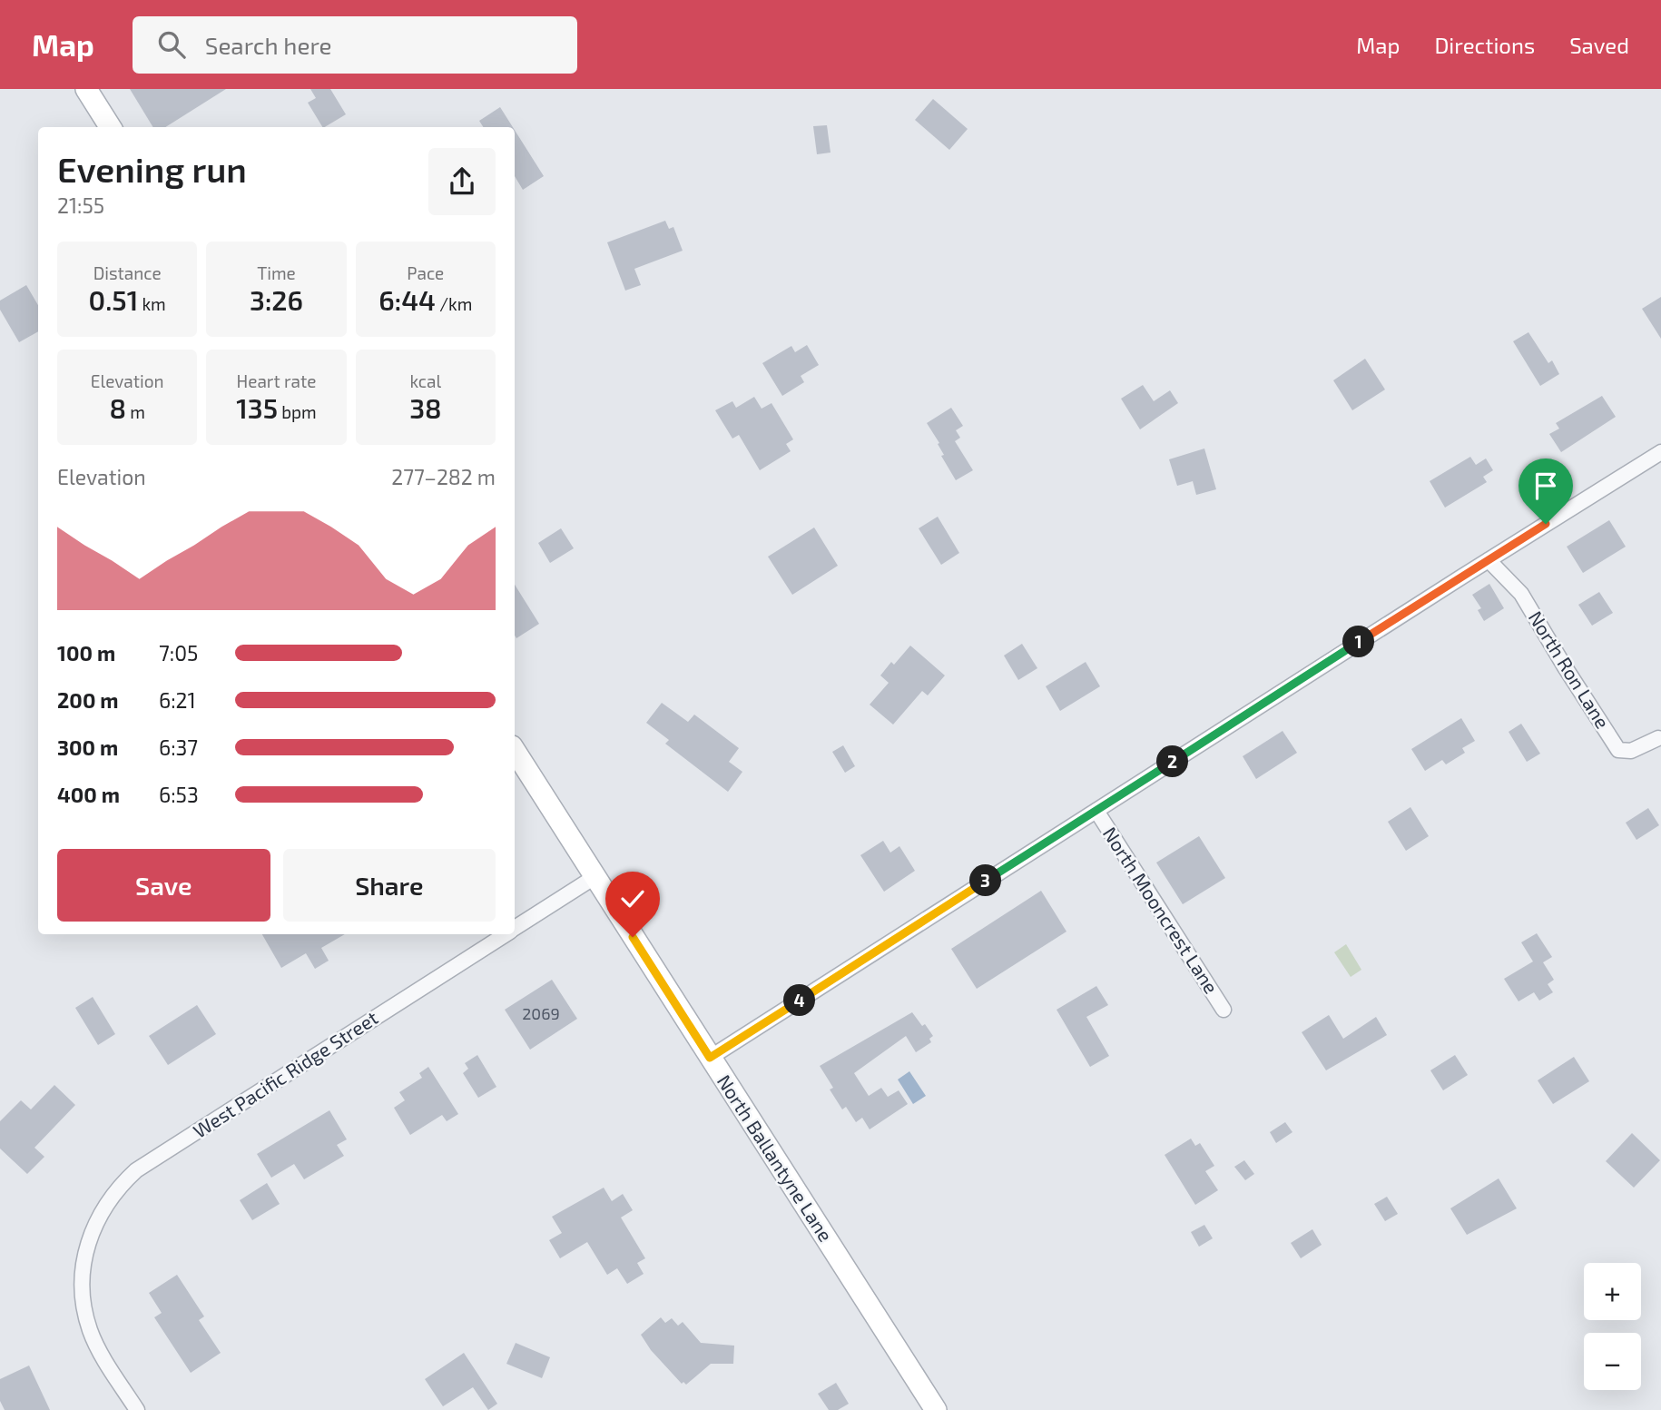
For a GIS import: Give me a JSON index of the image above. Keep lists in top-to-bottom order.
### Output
{
  "streets": {
    "street": [
      "North Ron Lane",
      "North Mooncrest Lane",
      "West Pacific Ridge Street",
      "North Ballantyne Lane"
    ]
  },
  "crossings": [
    ["West Pacific Ridge Street", "North Ballantyne Lane"]
  ],
  "house_numbers": ["2069"],
  "page": {
    "header": "Map",
    "search": "Search here",
    "nav": ["Map", "Directions", "Saved"],
    "heading": ["Evening run", "21:55"],
    "stats": [
      ["Distance", "0.51 km"],
      ["Time", "3:26"],
      ["Pace", "6:44 /km"],
      ["Elevation", "8 m"],
      ["Heart rate", "135 bpm"],
      ["kcal", "38"]
    ],
    "chart": ["Elevation", "277–282 m"],
    "pins": [
      "1",
      "2",
      "3",
      "4"
    ],
    "list": [
      {
        "name": "100 m",
        "note": "7:05"
      },
      {
        "name": "200 m",
        "note": "6:21"
      },
      {
        "name": "300 m",
        "note": "6:37"
      },
      {
        "name": "400 m",
        "note": "6:53"
      }
    ],
    "buttons": ["Save", "Share"],
    "map_buttons": ["+", "−"]
  }
}
